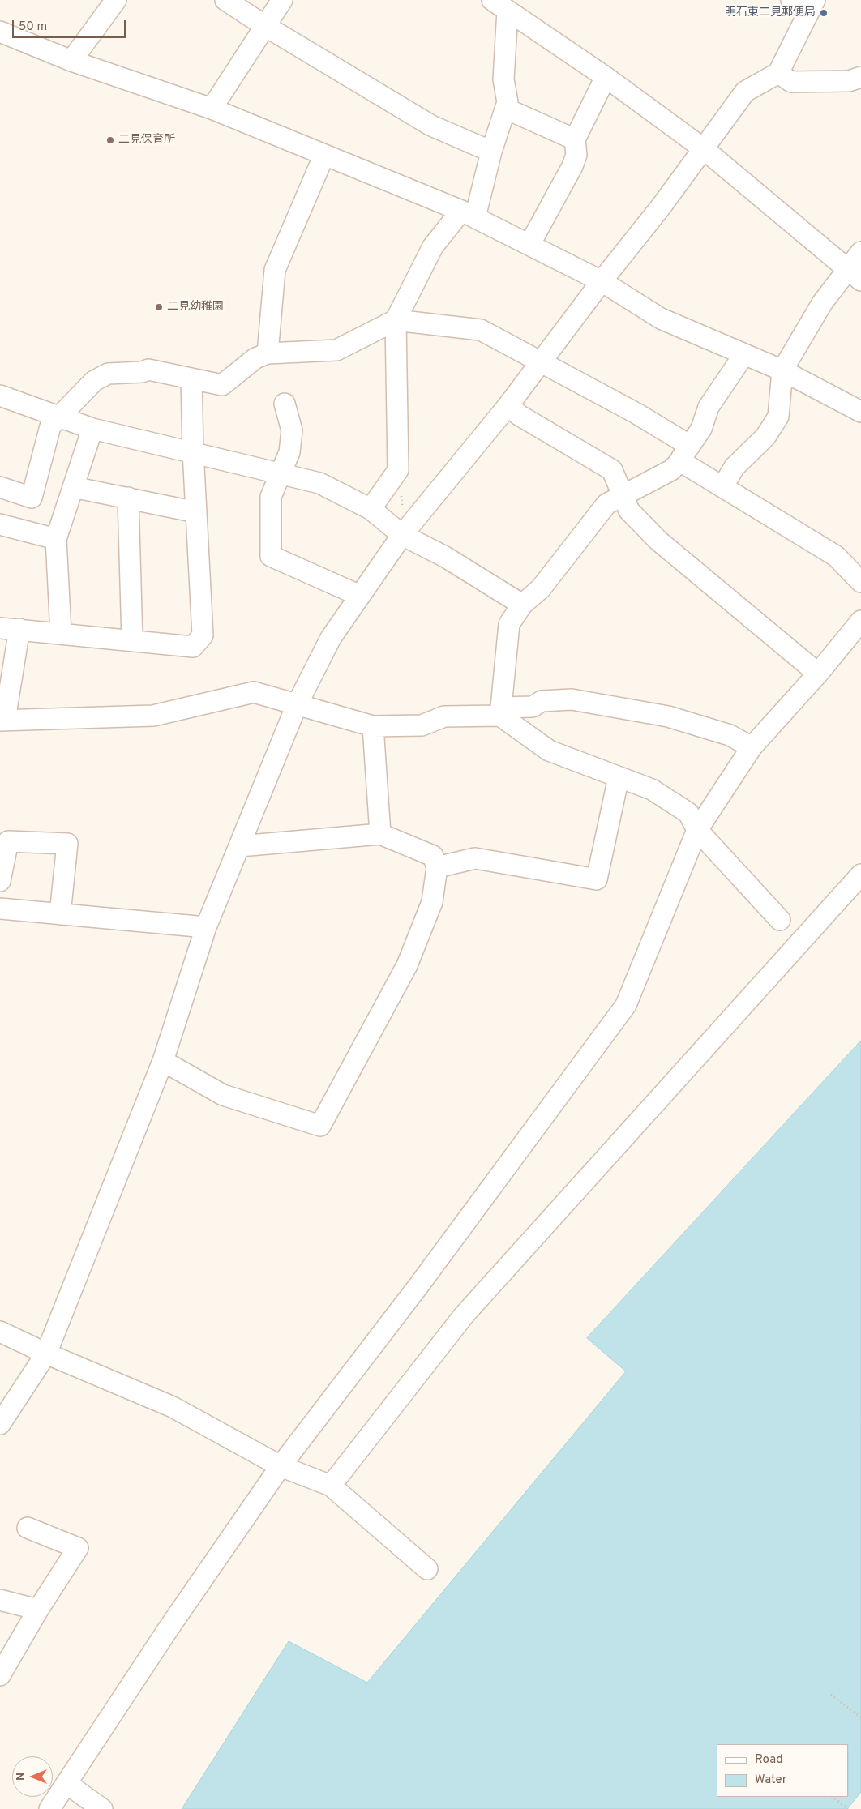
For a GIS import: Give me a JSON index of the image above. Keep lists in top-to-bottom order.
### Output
{
  "places": ["明石東二見郵便局", "二見保育所", "二見幼稚園"],
  "legend": ["Road", "Water"],
  "scale_bar": "50 m",
  "north": "left"
}
